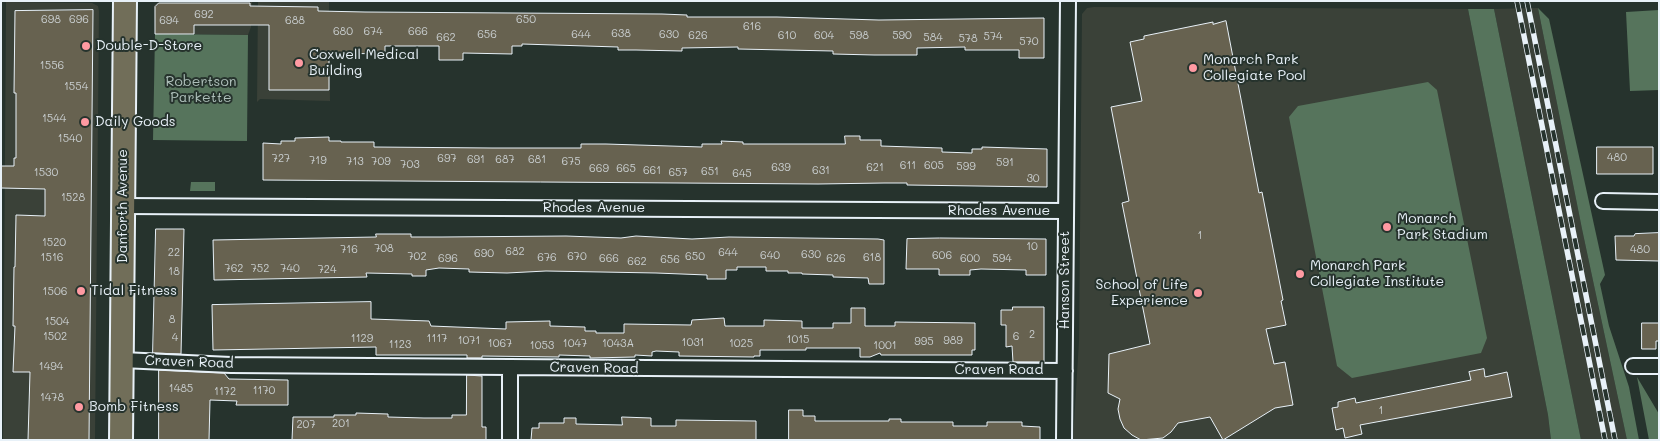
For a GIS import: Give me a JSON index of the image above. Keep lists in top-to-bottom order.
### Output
{
  "streets": {
    "main road": ["Danforth Avenue"],
    "street": ["Rhodes Avenue", "Hanson Street", "Craven Road"]
  },
  "crossings": [
    ["Danforth Avenue", "Rhodes Avenue"],
    ["Danforth Avenue", "Craven Road"],
    ["Rhodes Avenue", "Hanson Street"],
    ["Hanson Street", "Craven Road"]
  ],
  "parks": ["Robertson Parkette"],
  "places": [
    "Double-D-Store",
    "Coxwell Medical Building",
    "Monarch Park Collegiate Pool",
    "Daily Goods",
    "Monarch Park Stadium",
    "Monarch Park Collegiate Institute",
    "Tidal Fitness",
    "School of Life Experience",
    "Bomb Fitness"
  ],
  "house_numbers": [
    "692",
    "698",
    "696",
    "650",
    "694",
    "688",
    "616",
    "680",
    "674",
    "666",
    "638",
    "656",
    "644",
    "630",
    "626",
    "610",
    "604",
    "598",
    "590",
    "574",
    "662",
    "584",
    "578",
    "570",
    "1556",
    "1554",
    "1544",
    "1540",
    "480",
    "727",
    "697",
    "691",
    "687",
    "681",
    "719",
    "713",
    "709",
    "675",
    "591",
    "703",
    "611",
    "605",
    "599",
    "639",
    "621",
    "669",
    "665",
    "661",
    "631",
    "651",
    "1530",
    "657",
    "645",
    "30",
    "1528",
    "1",
    "1520",
    "10",
    "708",
    "716",
    "480",
    "682",
    "22",
    "644",
    "690",
    "630",
    "640",
    "606",
    "702",
    "670",
    "650",
    "1516",
    "676",
    "618",
    "696",
    "666",
    "626",
    "600",
    "594",
    "656",
    "662",
    "762",
    "752",
    "740",
    "724",
    "18",
    "1506",
    "8",
    "1504",
    "2",
    "1502",
    "6",
    "4",
    "1129",
    "1117",
    "1015",
    "1071",
    "989",
    "995",
    "1031",
    "1067",
    "1047",
    "1043A",
    "1025",
    "1123",
    "1053",
    "1001",
    "1494",
    "1485",
    "1170",
    "1172",
    "1478",
    "1",
    "201",
    "207"
  ]
}
